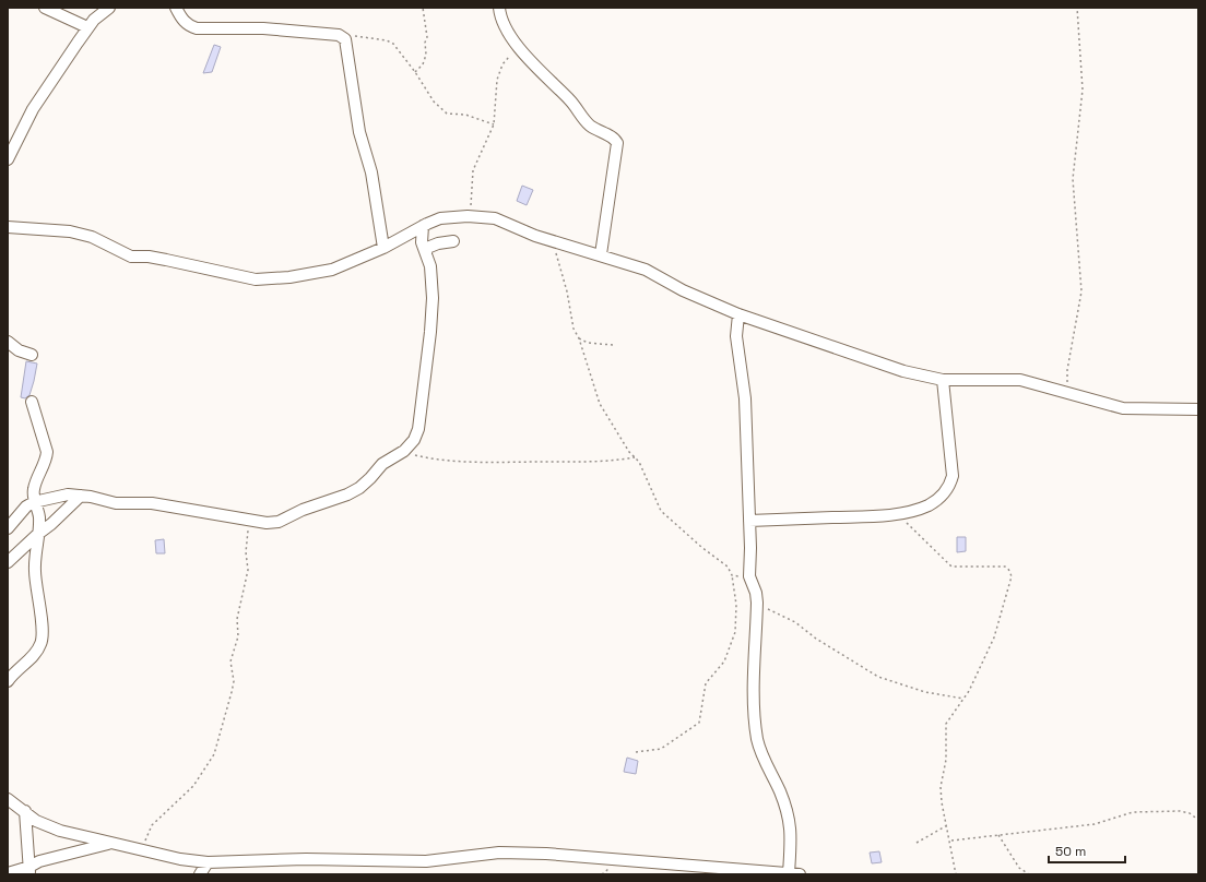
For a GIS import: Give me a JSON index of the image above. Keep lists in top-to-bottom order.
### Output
{
  "scale_bar": "50 m"
}
